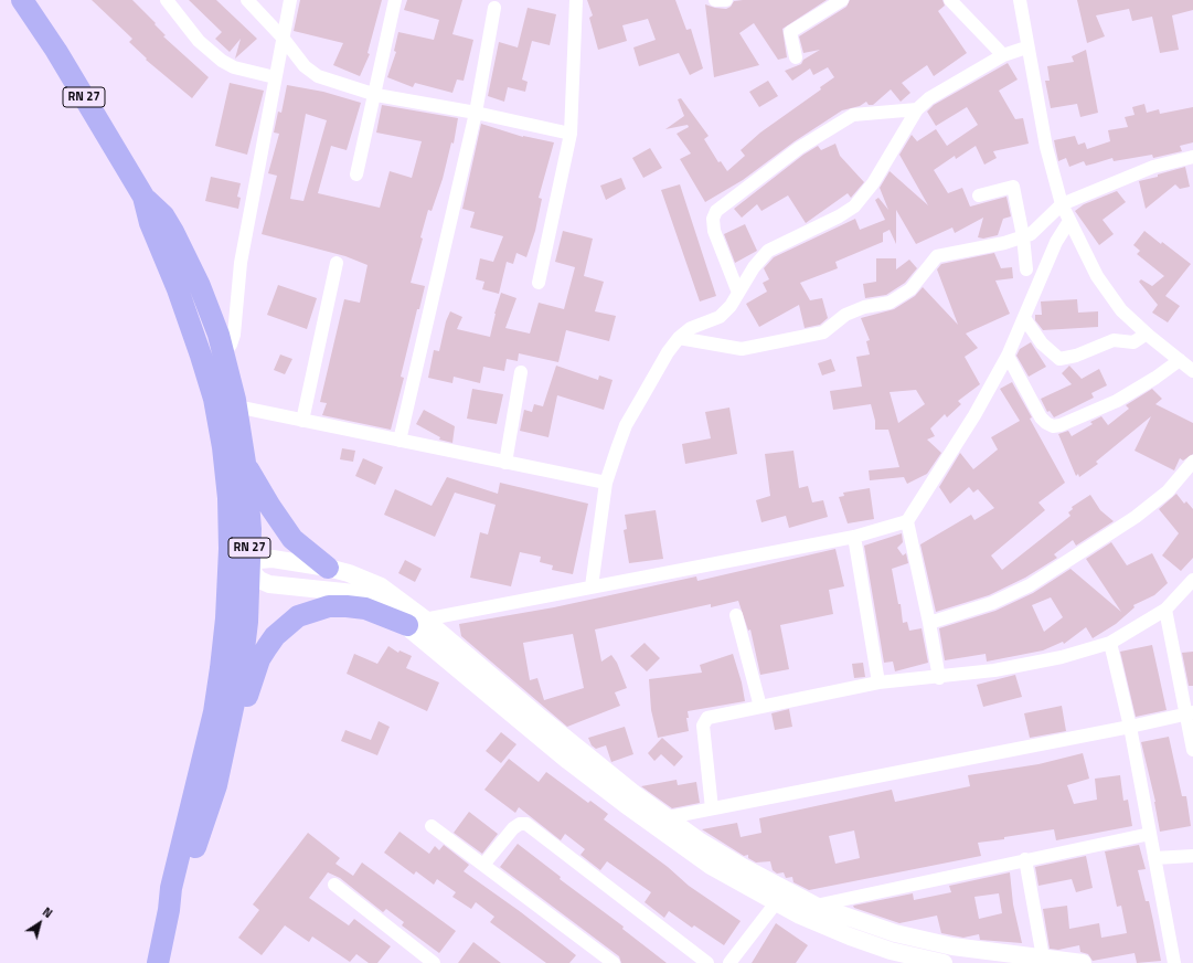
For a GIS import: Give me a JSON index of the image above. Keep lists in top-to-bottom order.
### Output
{
  "streets": {
    "main road": ["RN 27"]
  },
  "north": "top right"
}
